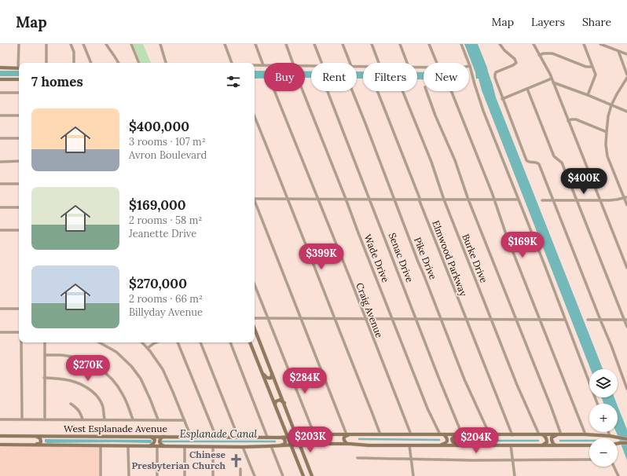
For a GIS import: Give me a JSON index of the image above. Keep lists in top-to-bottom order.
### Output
{
  "streets": {
    "main road": ["West Esplanade Avenue"],
    "street": [
      "Senac Drive",
      "Wade Drive",
      "Pike Drive",
      "Elmwood Parkway",
      "Burke Drive",
      "Craig Avenue"
    ]
  },
  "crossings": [
    ["Senac Drive", "West Esplanade Avenue"],
    ["Wade Drive", "West Esplanade Avenue"],
    ["Pike Drive", "West Esplanade Avenue"],
    ["Elmwood Parkway", "West Esplanade Avenue"],
    ["Burke Drive", "West Esplanade Avenue"],
    ["Craig Avenue", "West Esplanade Avenue"]
  ],
  "water": ["Esplanade Canal"],
  "places": {
    "church": ["Chinese Presbyterian Church"]
  },
  "page": {
    "header": "Map",
    "nav": ["Map", "Layers", "Share"],
    "chip": [
      "Buy",
      "Rent",
      "Filters",
      "New"
    ],
    "heading": "7 homes",
    "list": [
      {
        "name": "$400,000",
        "note": "3 rooms · 107 m² · Avron Boulevard"
      },
      {
        "name": "$169,000",
        "note": "2 rooms · 58 m² · Jeanette Drive"
      },
      {
        "name": "$270,000",
        "note": "2 rooms · 66 m² · Billyday Avenue"
      }
    ],
    "price": [
      "$400K",
      "$169K",
      "$399K",
      "$270K",
      "$284K",
      "$203K",
      "$204K"
    ],
    "map_buttons": ["+", "−"]
  }
}
